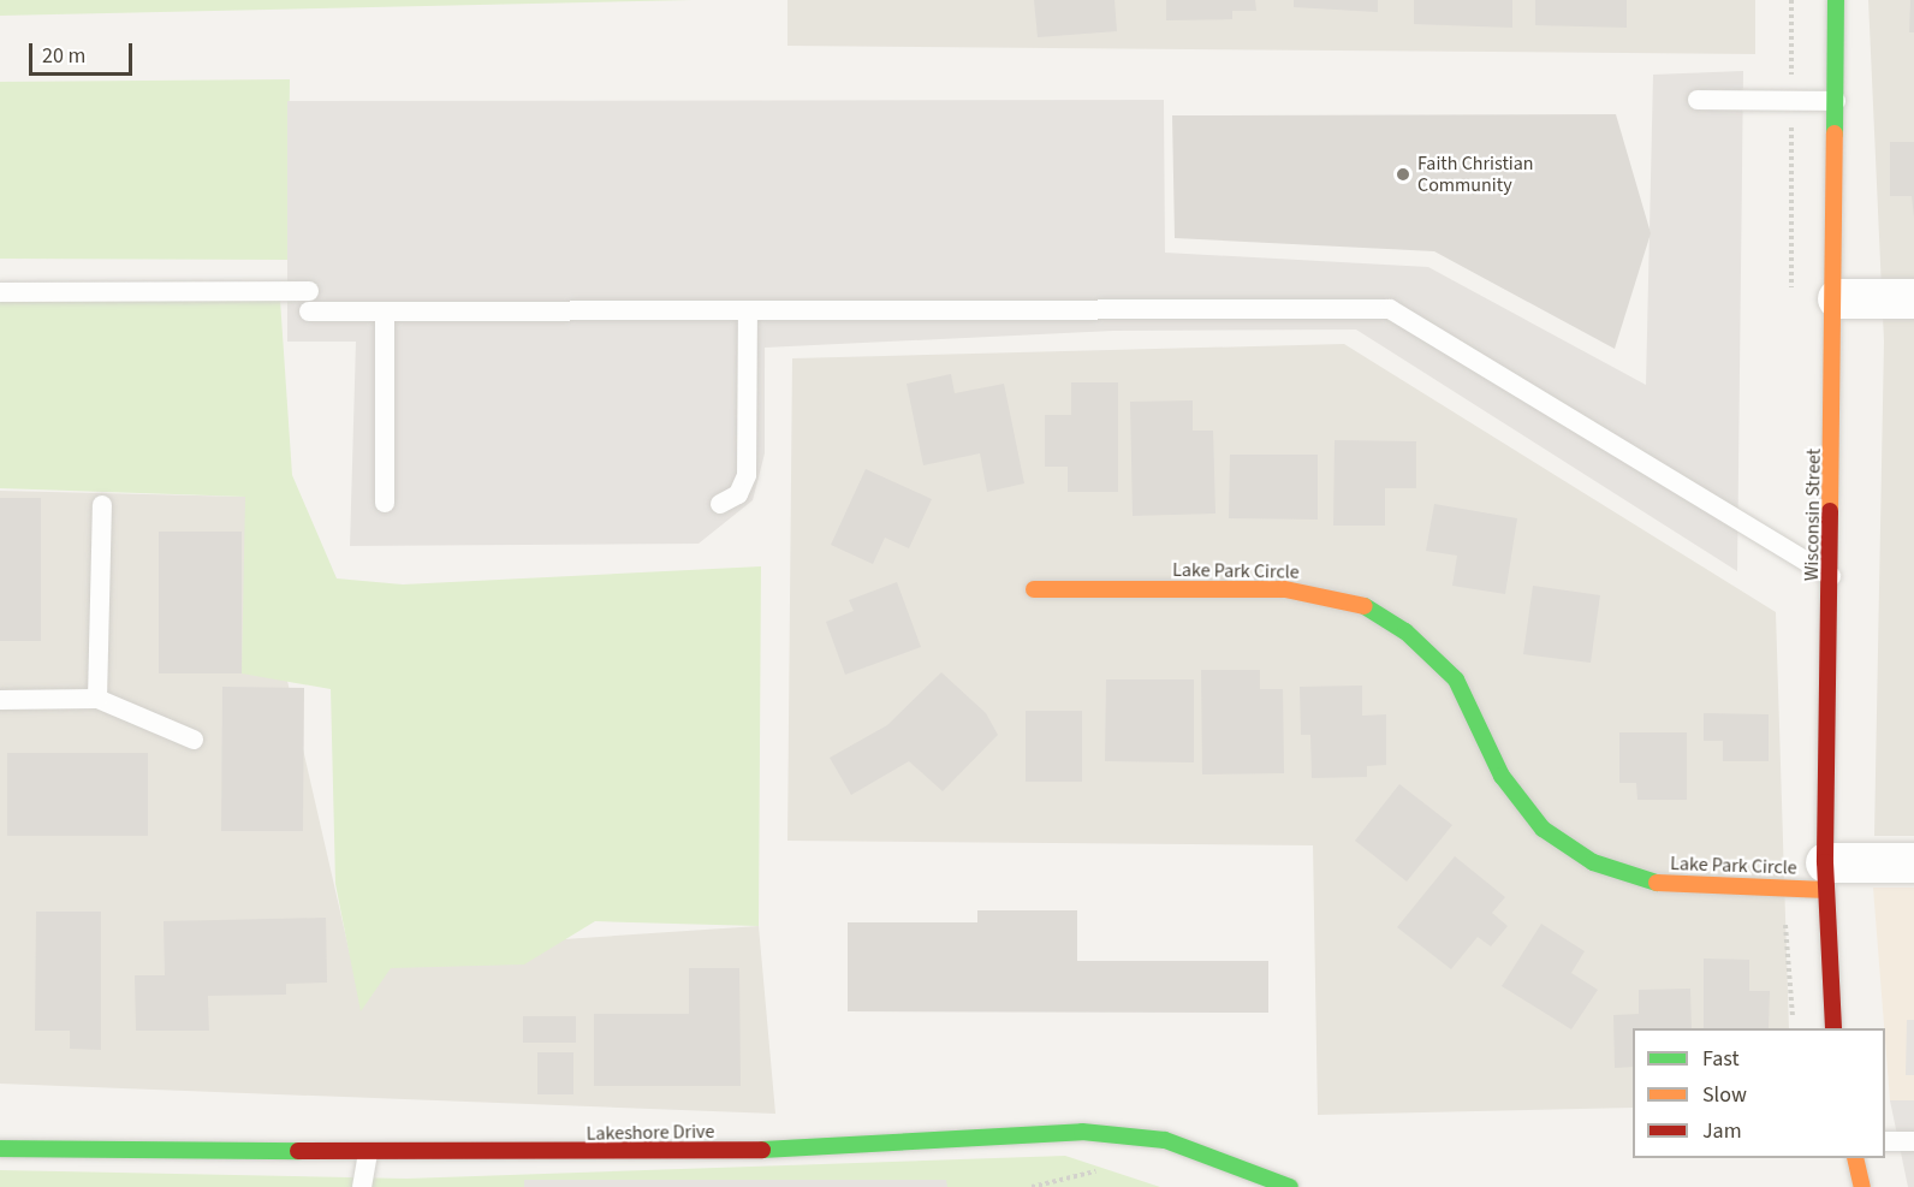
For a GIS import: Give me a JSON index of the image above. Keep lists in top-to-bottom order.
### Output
{
  "streets": {
    "street": ["Wisconsin Street", "Lake Park Circle", "Lakeshore Drive"]
  },
  "crossings": [
    ["Wisconsin Street", "Lake Park Circle"]
  ],
  "places": ["Faith Christian Community"],
  "legend": ["Fast", "Slow", "Jam"],
  "scale_bar": "20 m"
}
